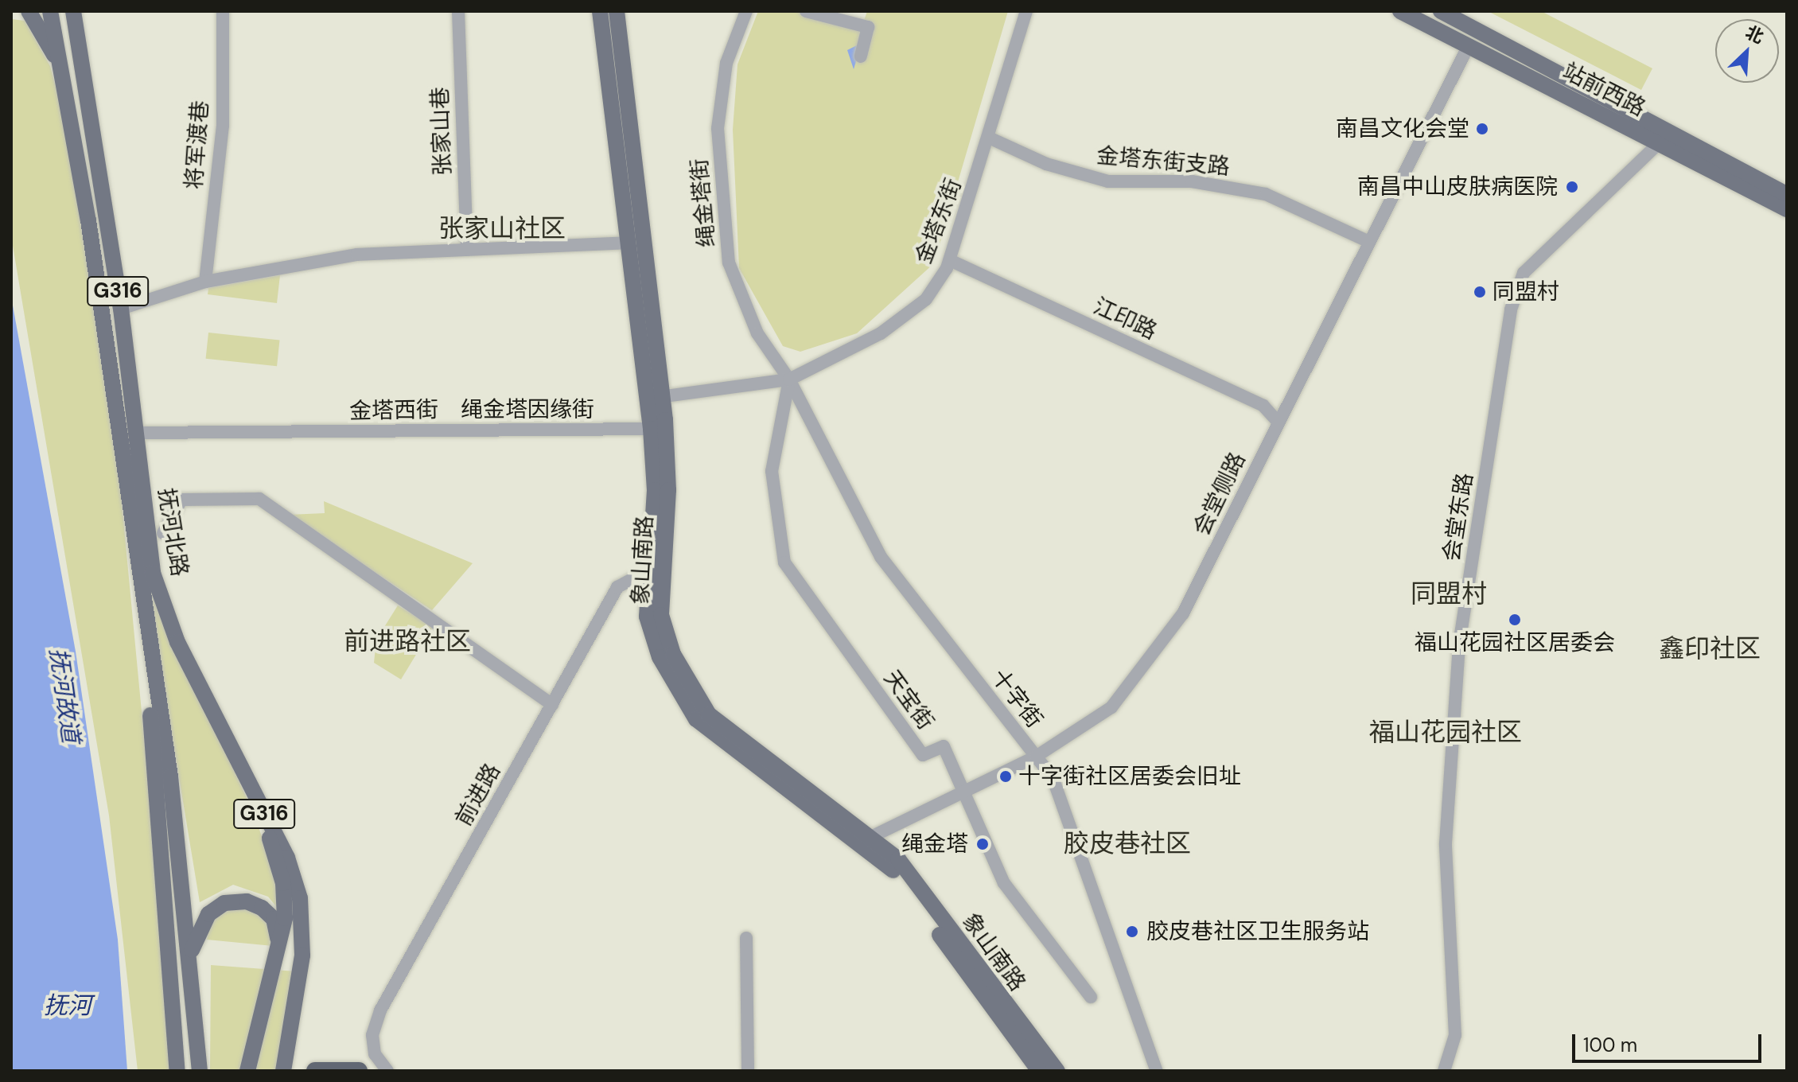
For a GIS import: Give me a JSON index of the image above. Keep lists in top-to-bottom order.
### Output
{
  "streets": {
    "main road": [
      "站前西路",
      "G316",
      "抚河北路",
      "象山南路"
    ],
    "street": [
      "张家山巷",
      "将军渡巷",
      "金塔东街支路",
      "绳金塔街",
      "金塔东街",
      "江印路",
      "金塔西街",
      "会堂侧路",
      "会堂东路",
      "十字街",
      "天宝街",
      "前进路"
    ]
  },
  "crossings": [
    ["站前西路", "会堂侧路"],
    ["站前西路", "会堂东路"],
    ["金塔东街支路", "金塔东街"],
    ["金塔东街支路", "会堂侧路"],
    ["绳金塔街", "金塔东街"],
    ["绳金塔街", "十字街"],
    ["绳金塔街", "天宝街"],
    ["金塔东街", "江印路"],
    ["金塔东街", "象山南路"],
    ["金塔东街", "十字街"],
    ["金塔东街", "天宝街"],
    ["江印路", "会堂侧路"],
    ["金塔西街", "抚河北路"],
    ["金塔西街", "象山南路"],
    ["会堂侧路", "象山南路"],
    ["会堂侧路", "十字街"],
    ["会堂侧路", "天宝街"],
    ["象山南路", "前进路"],
    ["十字街", "天宝街"]
  ],
  "districts": [
    "张家山社区",
    "同盟村",
    "前进路社区",
    "鑫印社区",
    "福山花园社区",
    "胶皮巷社区"
  ],
  "water": ["抚河故道", "抚河"],
  "places": [
    "南昌文化会堂",
    "南昌中山皮肤病医院",
    "同盟村",
    "福山花园社区居委会",
    "十字街社区居委会旧址",
    "绳金塔",
    "胶皮巷社区卫生服务站"
  ],
  "scale_bar": "100 m",
  "north": "top right"
}
